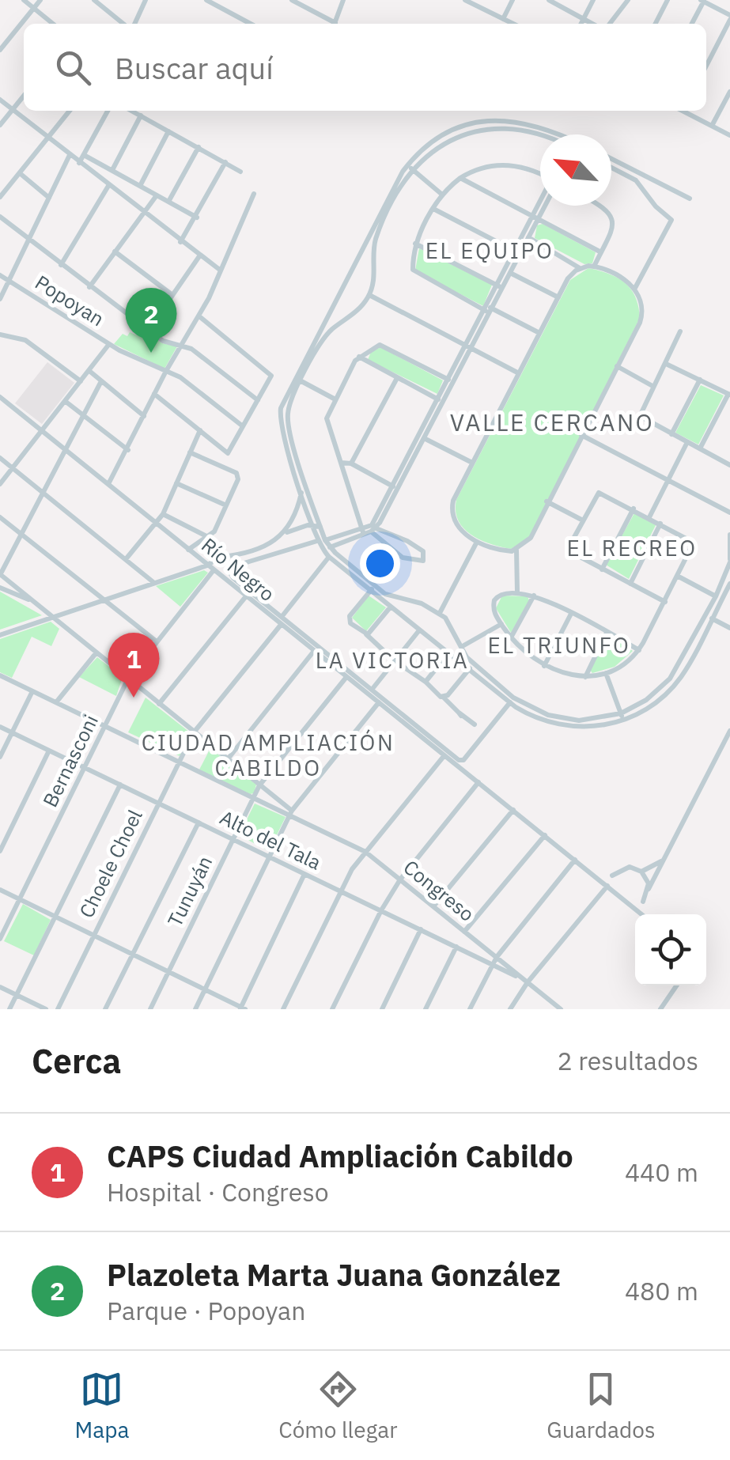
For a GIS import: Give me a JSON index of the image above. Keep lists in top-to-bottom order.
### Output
{
  "streets": {
    "street": [
      "Popoyan",
      "Río Negro",
      "Bernasconi",
      "Alto del Tala",
      "Choele Choel",
      "Congreso",
      "Tunuyán"
    ]
  },
  "crossings": [
    ["Río Negro", "Bernasconi"],
    ["Río Negro", "Choele Choel"],
    ["Río Negro", "Tunuyán"],
    ["Bernasconi", "Alto del Tala"],
    ["Alto del Tala", "Choele Choel"],
    ["Alto del Tala", "Congreso"],
    ["Alto del Tala", "Tunuyán"]
  ],
  "districts": [
    "EL EQUIPO",
    "VALLE CERCANO",
    "EL RECREO",
    "EL TRIUNFO",
    "LA VICTORIA",
    "CIUDAD AMPLIACIÓN CABILDO"
  ],
  "north": "top left",
  "page": {
    "search": "Buscar aquí",
    "pins": ["2", "1"],
    "heading": ["Cerca", "2 resultados"],
    "list": [
      {
        "mark": "1",
        "name": "CAPS Ciudad Ampliación Cabildo",
        "note": "Hospital · Congreso",
        "value": "440 m"
      },
      {
        "mark": "2",
        "name": "Plazoleta Marta Juana González",
        "note": "Parque · Popoyan",
        "value": "480 m"
      }
    ],
    "nav": ["Mapa", "Cómo llegar", "Guardados"]
  }
}
